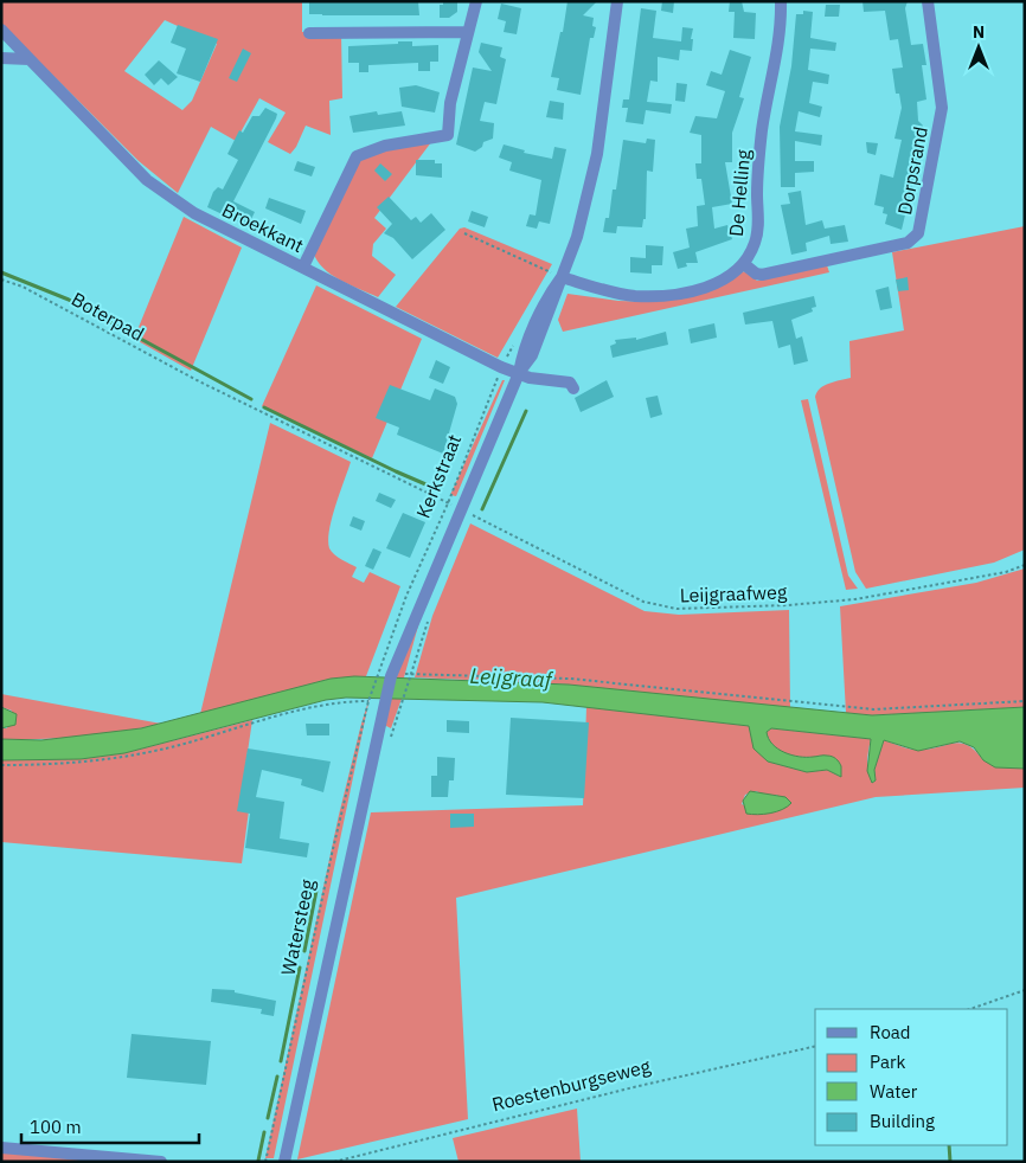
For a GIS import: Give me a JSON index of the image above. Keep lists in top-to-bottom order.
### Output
{
  "streets": {
    "street": [
      "Dorpsrand",
      "De Helling",
      "Broekkant",
      "Kerkstraat",
      "Watersteeg"
    ],
    "path": ["Boterpad", "Leijgraafweg", "Roestenburgseweg"]
  },
  "crossings": [
    ["Dorpsrand", "De Helling"],
    ["De Helling", "Kerkstraat"],
    ["Broekkant", "Kerkstraat"],
    ["Boterpad", "Kerkstraat"],
    ["Boterpad", "Leijgraafweg"],
    ["Kerkstraat", "Leijgraafweg"],
    ["Kerkstraat", "Watersteeg"]
  ],
  "water": ["Leijgraaf"],
  "legend": [
    "Road",
    "Park",
    "Water",
    "Building"
  ],
  "scale_bar": "100 m",
  "north": "top"
}
